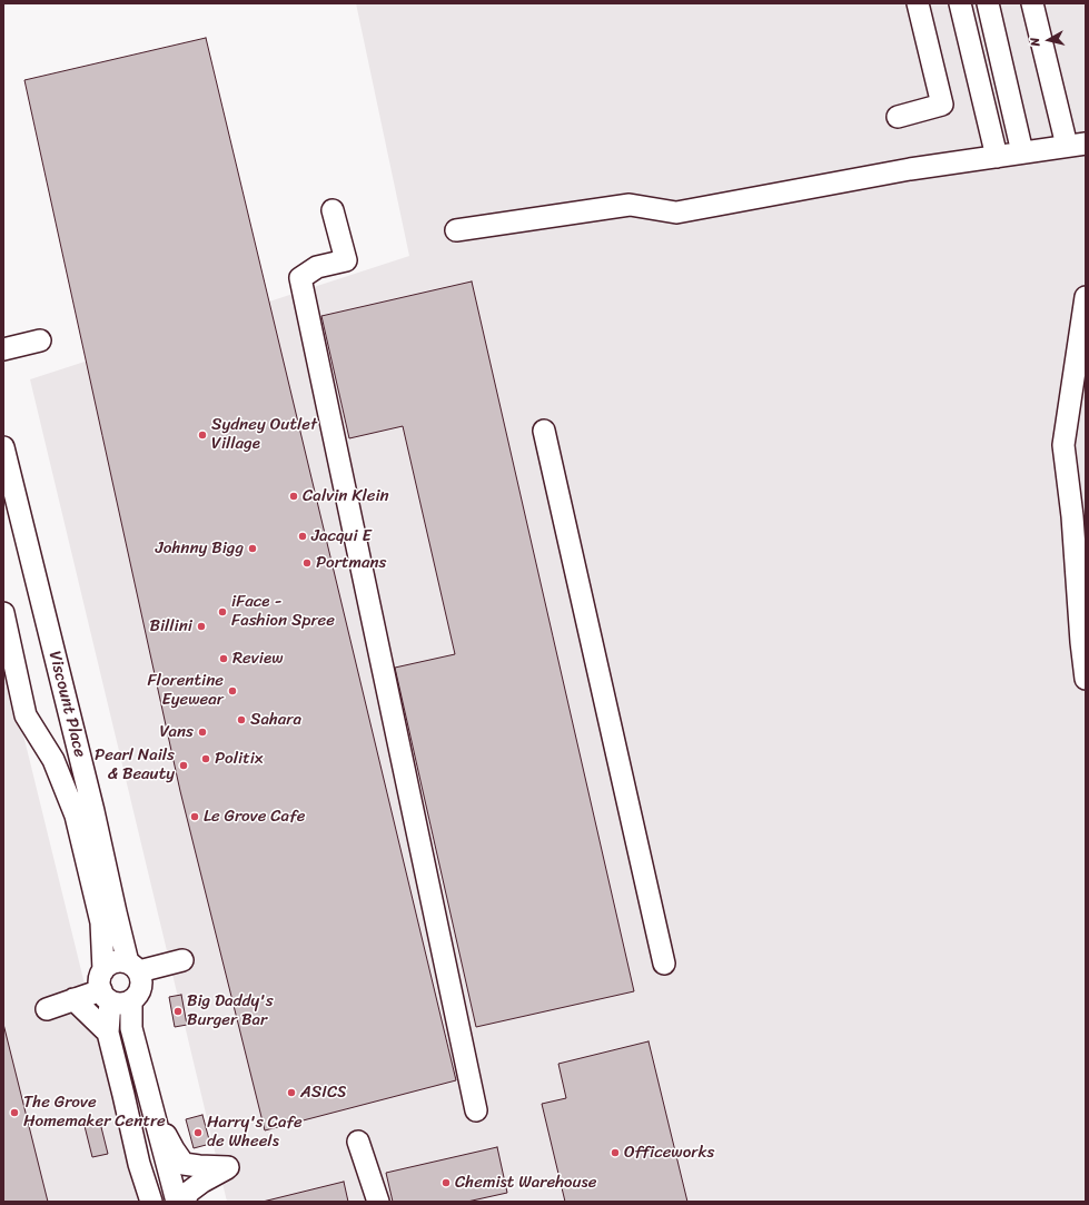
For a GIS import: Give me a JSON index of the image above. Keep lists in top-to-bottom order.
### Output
{
  "streets": {
    "street": ["Viscount Place"]
  },
  "places": [
    "Sydney Outlet Village",
    "Calvin Klein",
    "Jacqui E",
    "Johnny Bigg",
    "Portmans",
    "iFace - Fashion Spree",
    "Billini",
    "Review",
    "Florentine Eyewear",
    "Sahara",
    "Vans",
    "Politix",
    "Pearl Nails & Beauty",
    "Le Grove Cafe",
    "Big Daddy's Burger Bar",
    "ASICS",
    "The Grove Homemaker Centre",
    "Harry's Cafe de Wheels",
    "Officeworks",
    "Chemist Warehouse"
  ],
  "north": "left"
}
